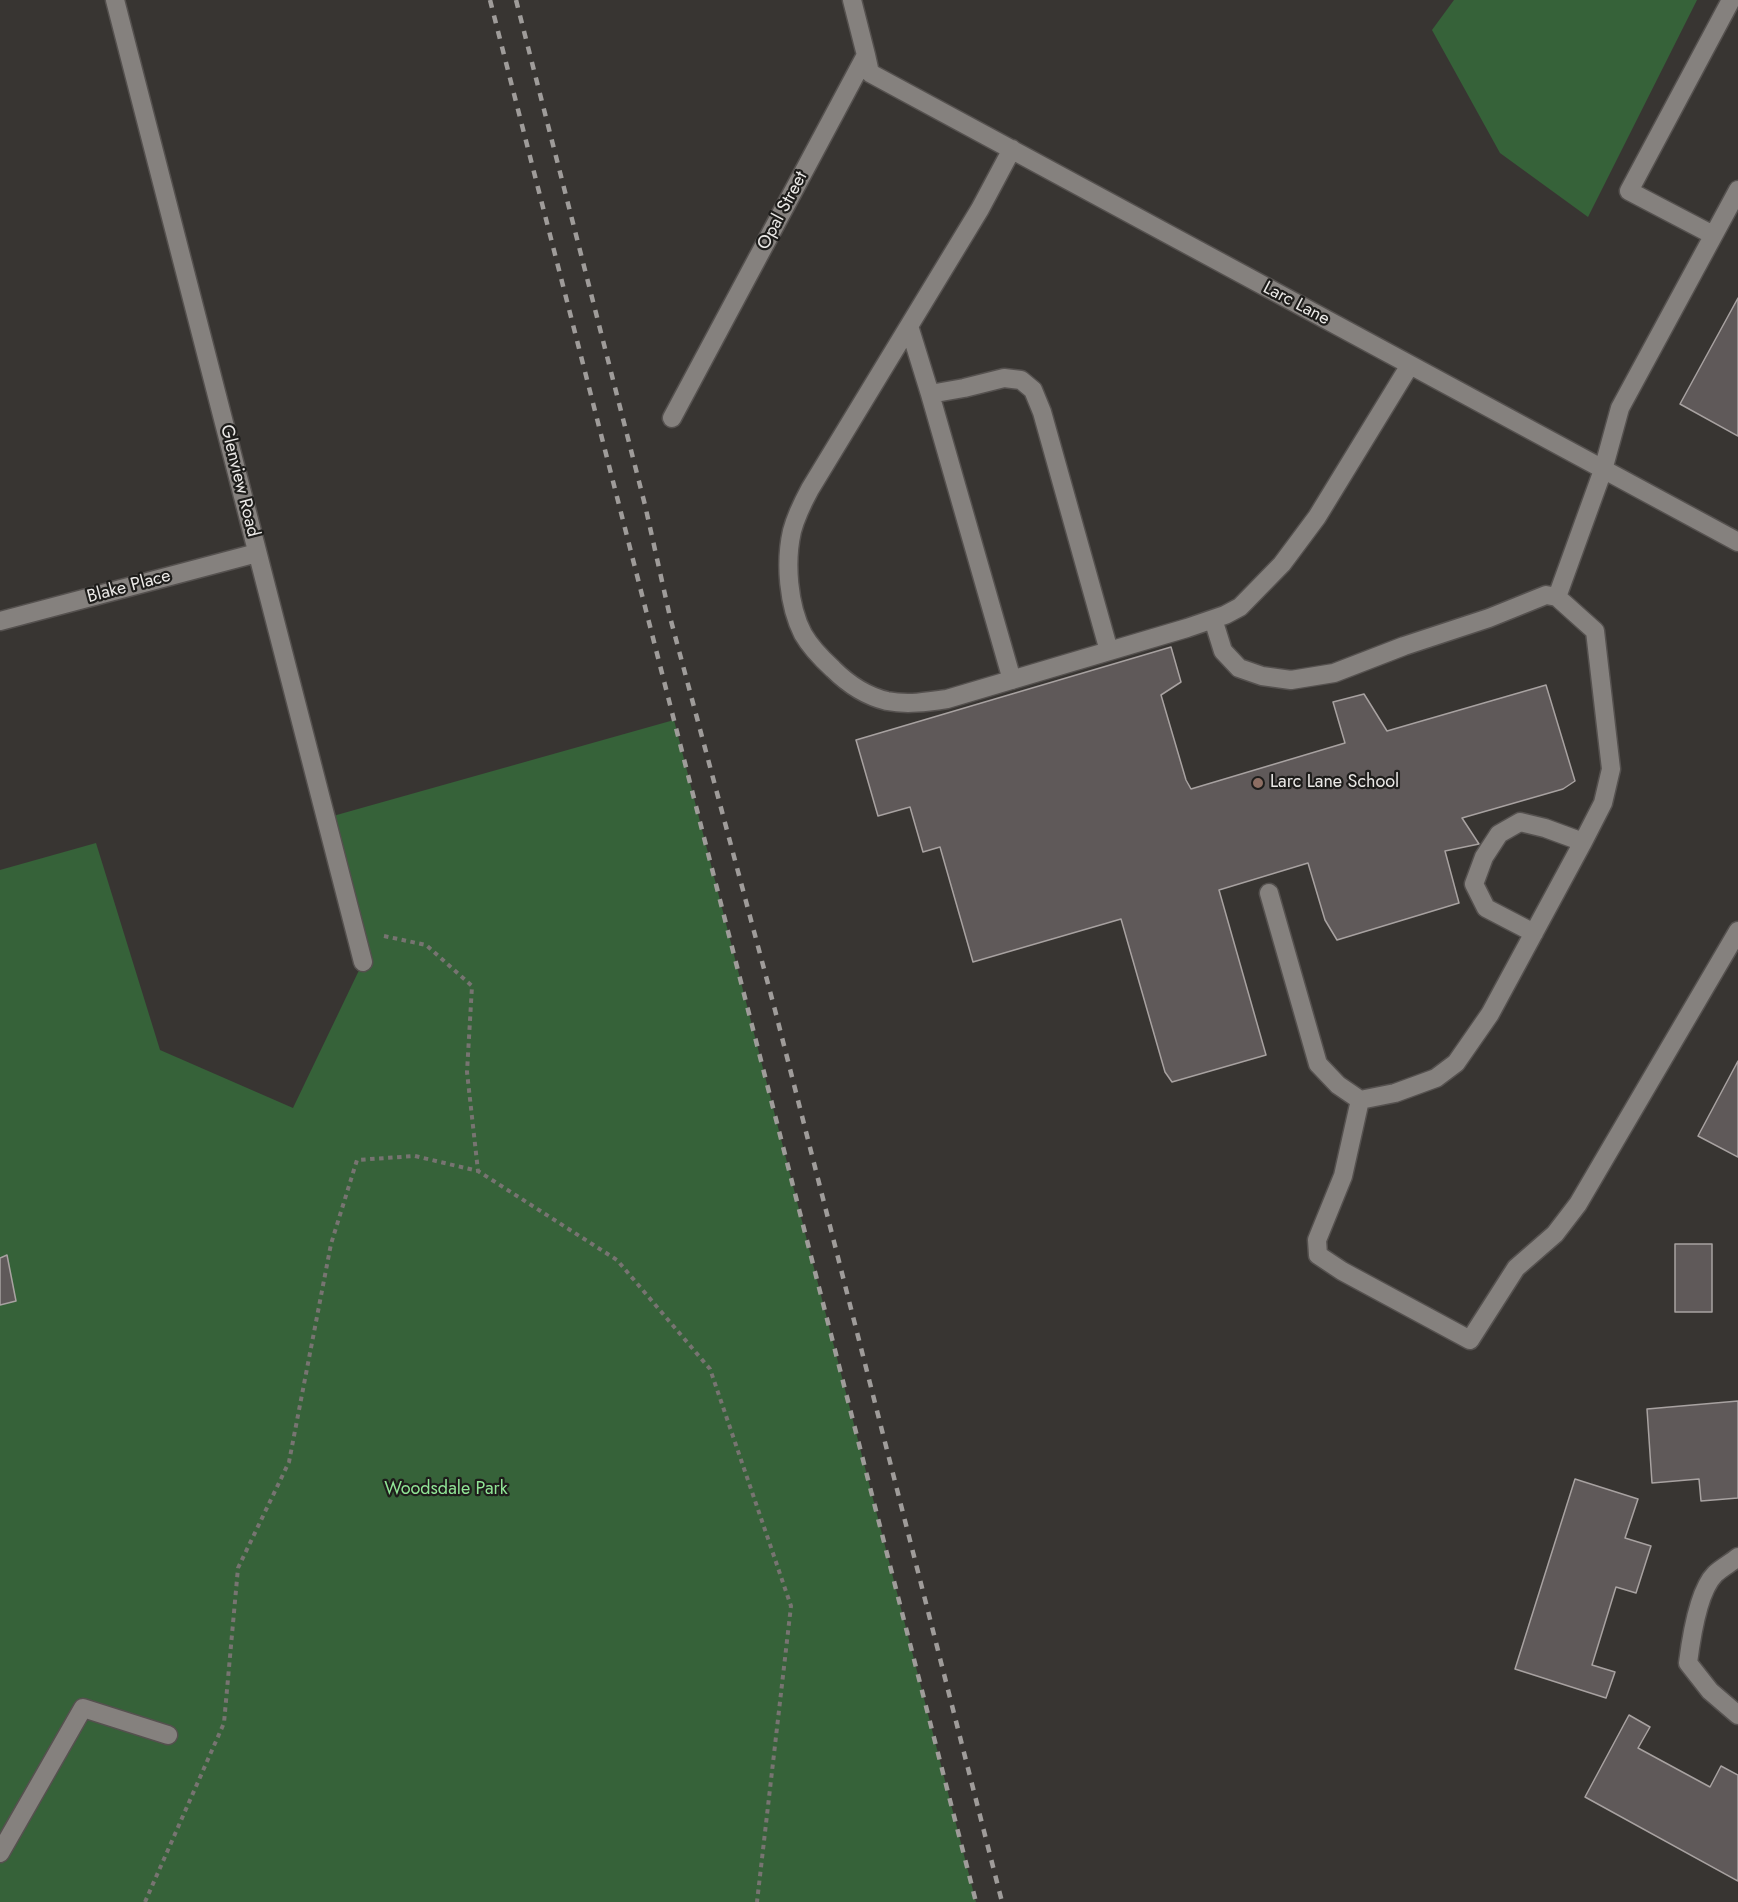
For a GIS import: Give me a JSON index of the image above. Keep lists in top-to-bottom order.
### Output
{
  "streets": {
    "street": [
      "Opal Street",
      "Larc Lane",
      "Glenview Road",
      "Blake Place"
    ]
  },
  "crossings": [
    ["Opal Street", "Larc Lane"],
    ["Glenview Road", "Blake Place"]
  ],
  "parks": ["Woodsdale Park"],
  "places": ["Larc Lane School"]
}
